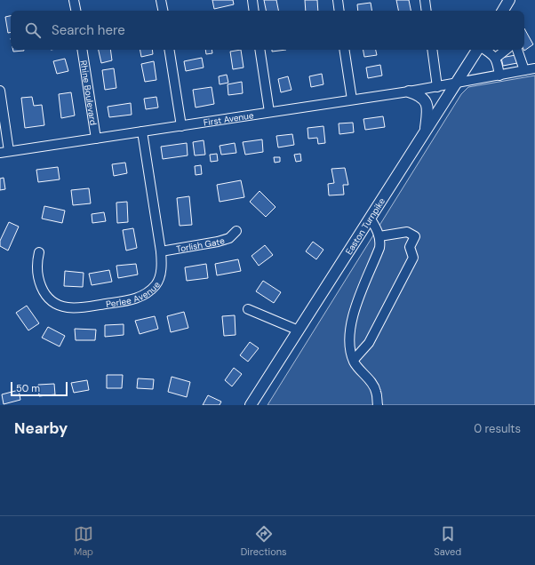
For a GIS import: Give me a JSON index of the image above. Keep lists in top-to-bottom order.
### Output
{
  "streets": {
    "main road": ["Easton Turnpike"],
    "street": [
      "Rhine Boulevard",
      "First Avenue",
      "Torlish Gate",
      "Perlee Avenue"
    ]
  },
  "crossings": [
    ["Rhine Boulevard", "First Avenue"],
    ["First Avenue", "Easton Turnpike"],
    ["First Avenue", "Perlee Avenue"],
    ["Torlish Gate", "Perlee Avenue"]
  ],
  "scale_bar": "50 m",
  "page": {
    "search": "Search here",
    "scale": "50 m",
    "heading": ["Nearby", "0 results"],
    "nav": ["Map", "Directions", "Saved"]
  }
}
